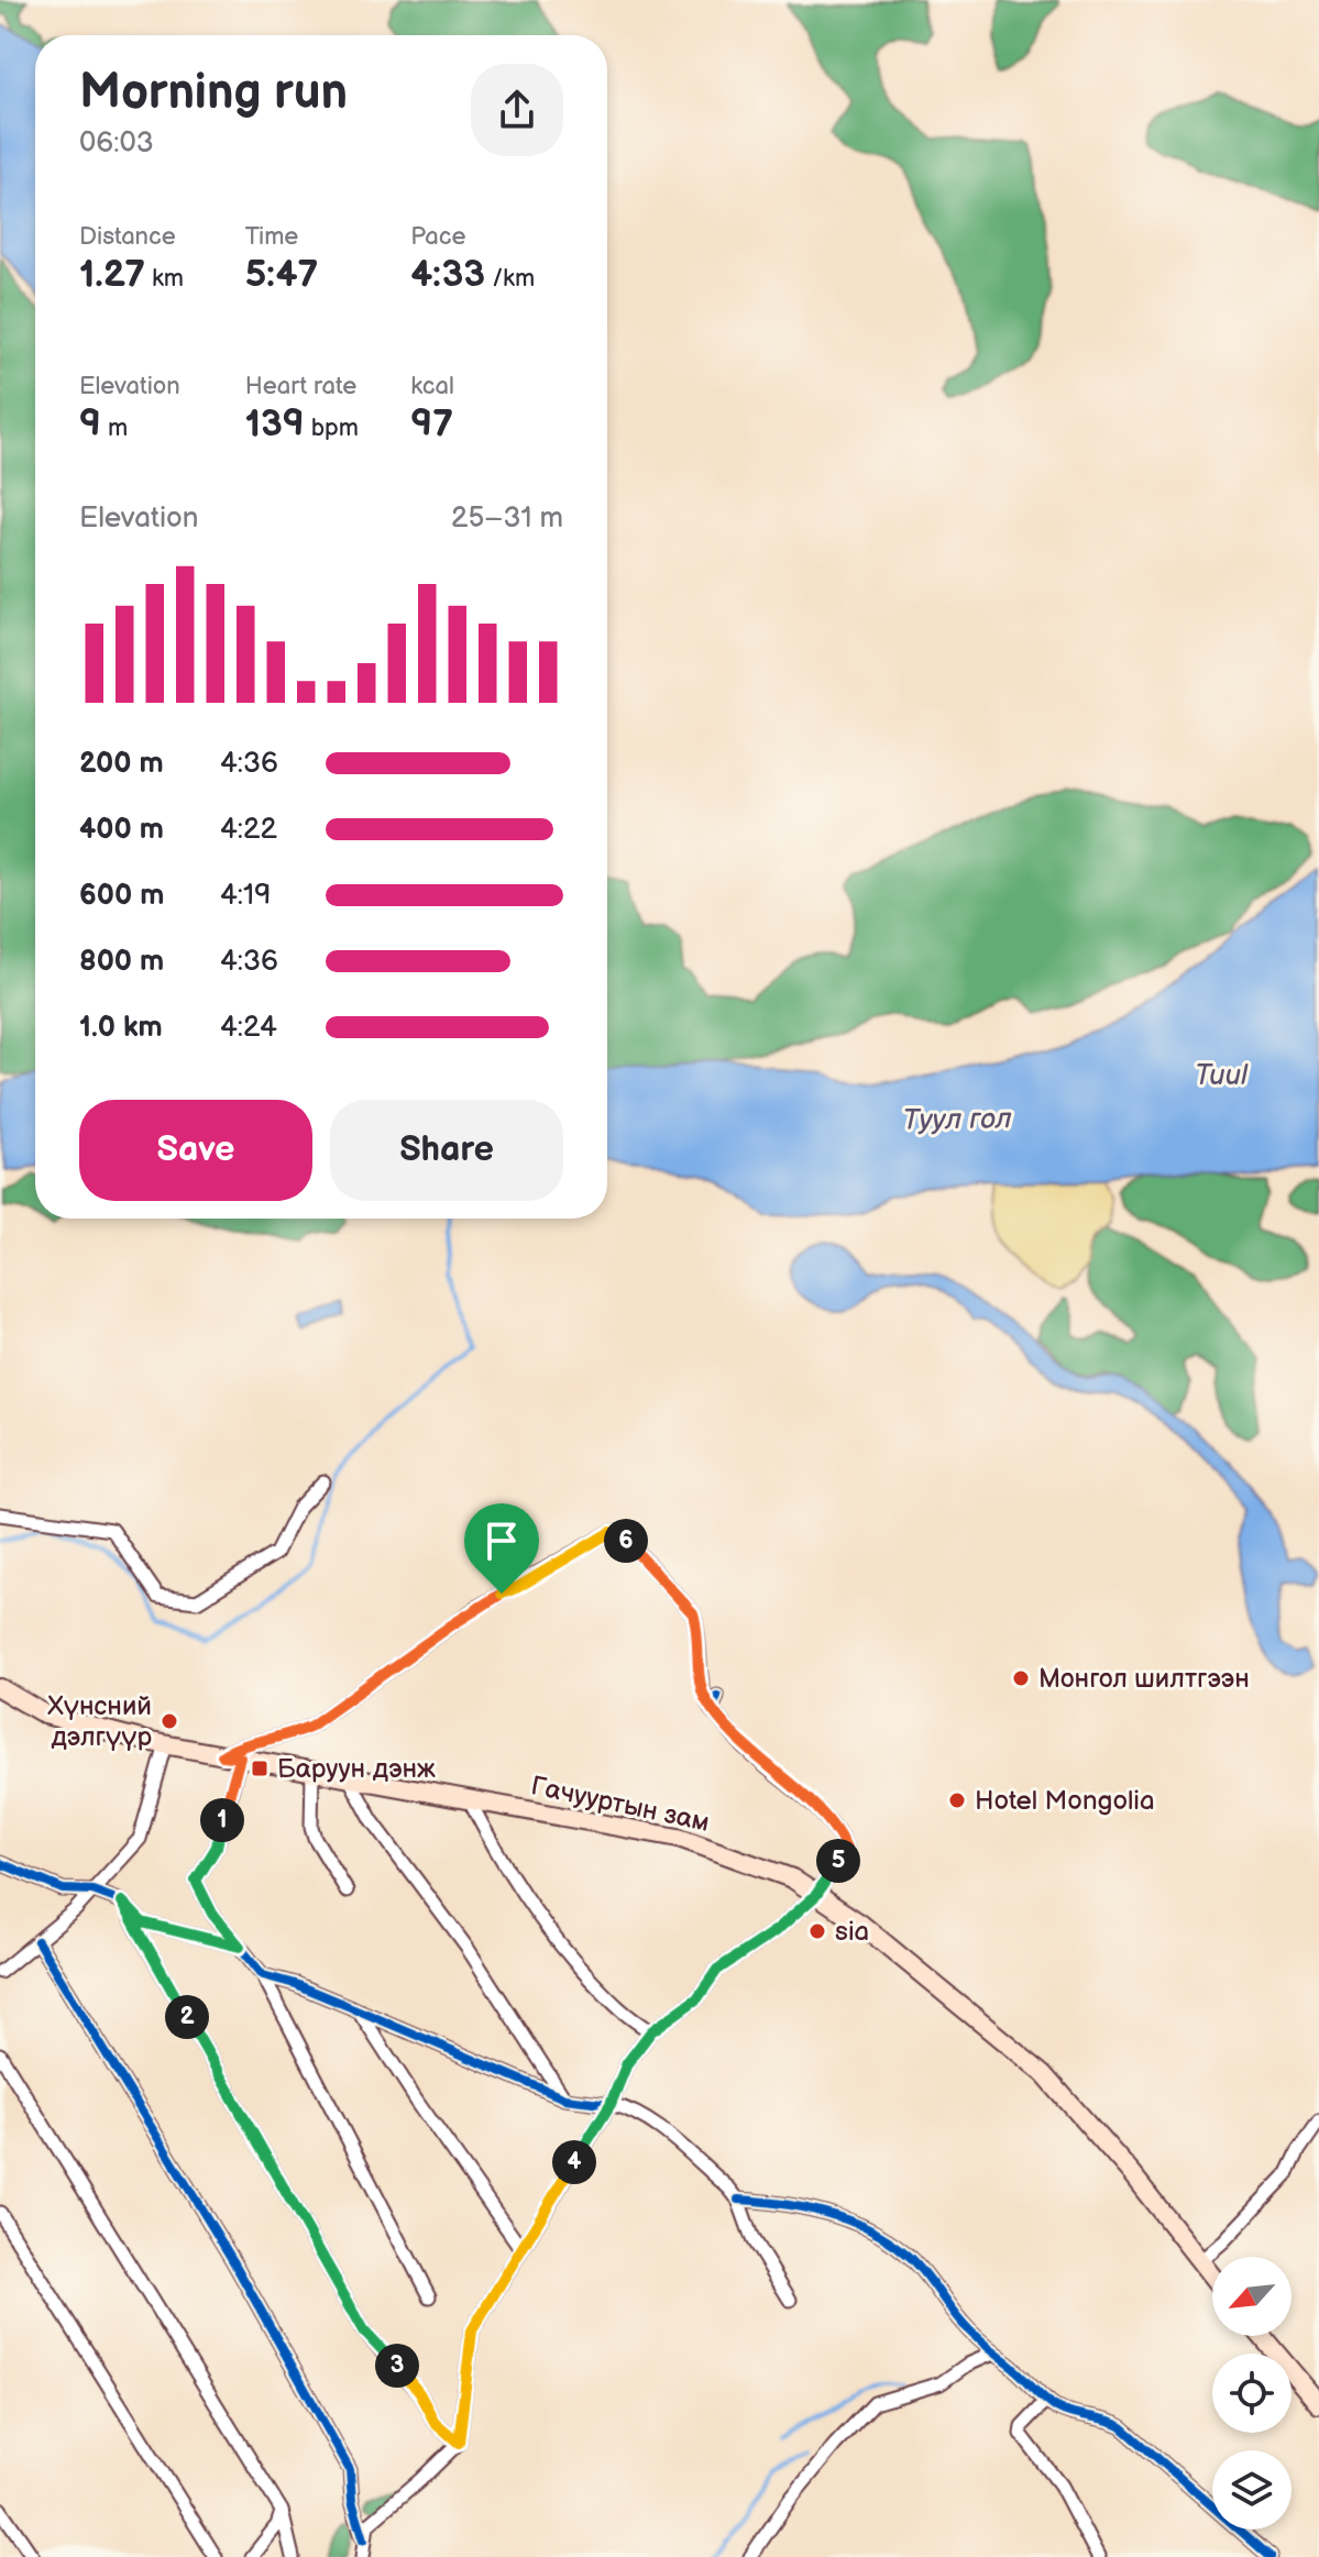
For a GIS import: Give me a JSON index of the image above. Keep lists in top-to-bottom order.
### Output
{
  "streets": {
    "main road": ["Гачууртын зам"]
  },
  "water": ["Tuul", "Туул гол"],
  "places": {
    "other": [
      "Монгол шилтгээн",
      "Хүнсний дэлгүүр",
      "Hotel Mongolia",
      "sia"
    ],
    "transit": ["Баруун дэнж"]
  },
  "north": "bottom left",
  "page": {
    "heading": ["Morning run", "06:03"],
    "stats": [
      ["Distance", "1.27 km"],
      ["Time", "5:47"],
      ["Pace", "4:33 /km"],
      ["Elevation", "9 m"],
      ["Heart rate", "139 bpm"],
      ["kcal", "97"]
    ],
    "chart": ["Elevation", "25–31 m"],
    "list": [
      {
        "name": "200 m",
        "note": "4:36"
      },
      {
        "name": "400 m",
        "note": "4:22"
      },
      {
        "name": "600 m",
        "note": "4:19"
      },
      {
        "name": "800 m",
        "note": "4:36"
      },
      {
        "name": "1.0 km",
        "note": "4:24"
      }
    ],
    "buttons": ["Save", "Share"],
    "pins": [
      "6",
      "1",
      "5",
      "2",
      "4",
      "3"
    ]
  }
}
